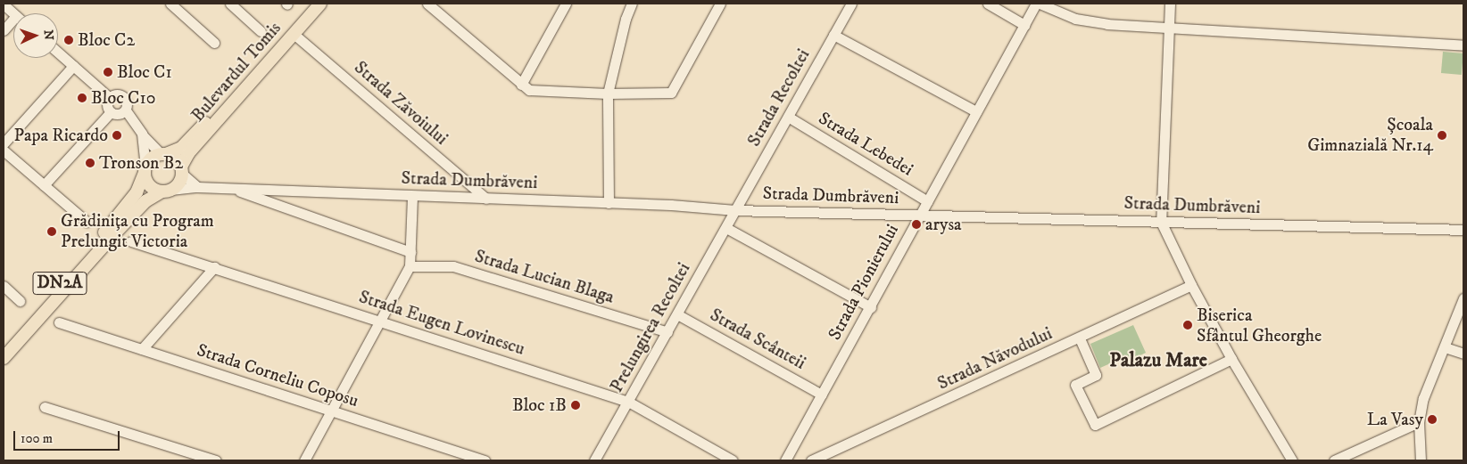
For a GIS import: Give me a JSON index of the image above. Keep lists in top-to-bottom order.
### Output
{
  "streets": {
    "main road": ["Bulevardul Tomis", "DN2A"],
    "street": [
      "Strada Recoltei",
      "Strada Zăvoiului",
      "Strada Lebedei",
      "Strada Dumbrăveni",
      "Strada Lucian Blaga",
      "Strada Pionierului",
      "Strada Eugen Lovinescu",
      "Prelungirea Recoltei",
      "Strada Scânteii",
      "Strada Năvodului",
      "Strada Corneliu Coposu"
    ]
  },
  "crossings": [
    ["Bulevardul Tomis", "Strada Zăvoiului"],
    ["Bulevardul Tomis", "Strada Dumbrăveni"],
    ["Bulevardul Tomis", "DN2A"],
    ["Strada Recoltei", "Strada Lebedei"],
    ["Strada Recoltei", "Strada Dumbrăveni"],
    ["Strada Recoltei", "Prelungirea Recoltei"],
    ["Strada Zăvoiului", "Strada Dumbrăveni"],
    ["Strada Lebedei", "Strada Pionierului"],
    ["Strada Dumbrăveni", "Strada Pionierului"],
    ["Strada Dumbrăveni", "DN2A"],
    ["Strada Dumbrăveni", "Prelungirea Recoltei"],
    ["Strada Lucian Blaga", "Prelungirea Recoltei"],
    ["Strada Pionierului", "Strada Scânteii"],
    ["Strada Eugen Lovinescu", "Prelungirea Recoltei"],
    ["Prelungirea Recoltei", "Strada Scânteii"]
  ],
  "districts": ["Palazu Mare"],
  "places": [
    "Bloc C2",
    "Bloc C1",
    "Bloc C10",
    "Papa Ricardo",
    "Școala Gimnazială Nr.14",
    "Tronson B2",
    "arysa",
    "Grădinița cu Program Prelungit Victoria",
    "Biserica Sfântul Gheorghe",
    "Bloc 1B",
    "La Vasy"
  ],
  "scale_bar": "100 m",
  "north": "right"
}
